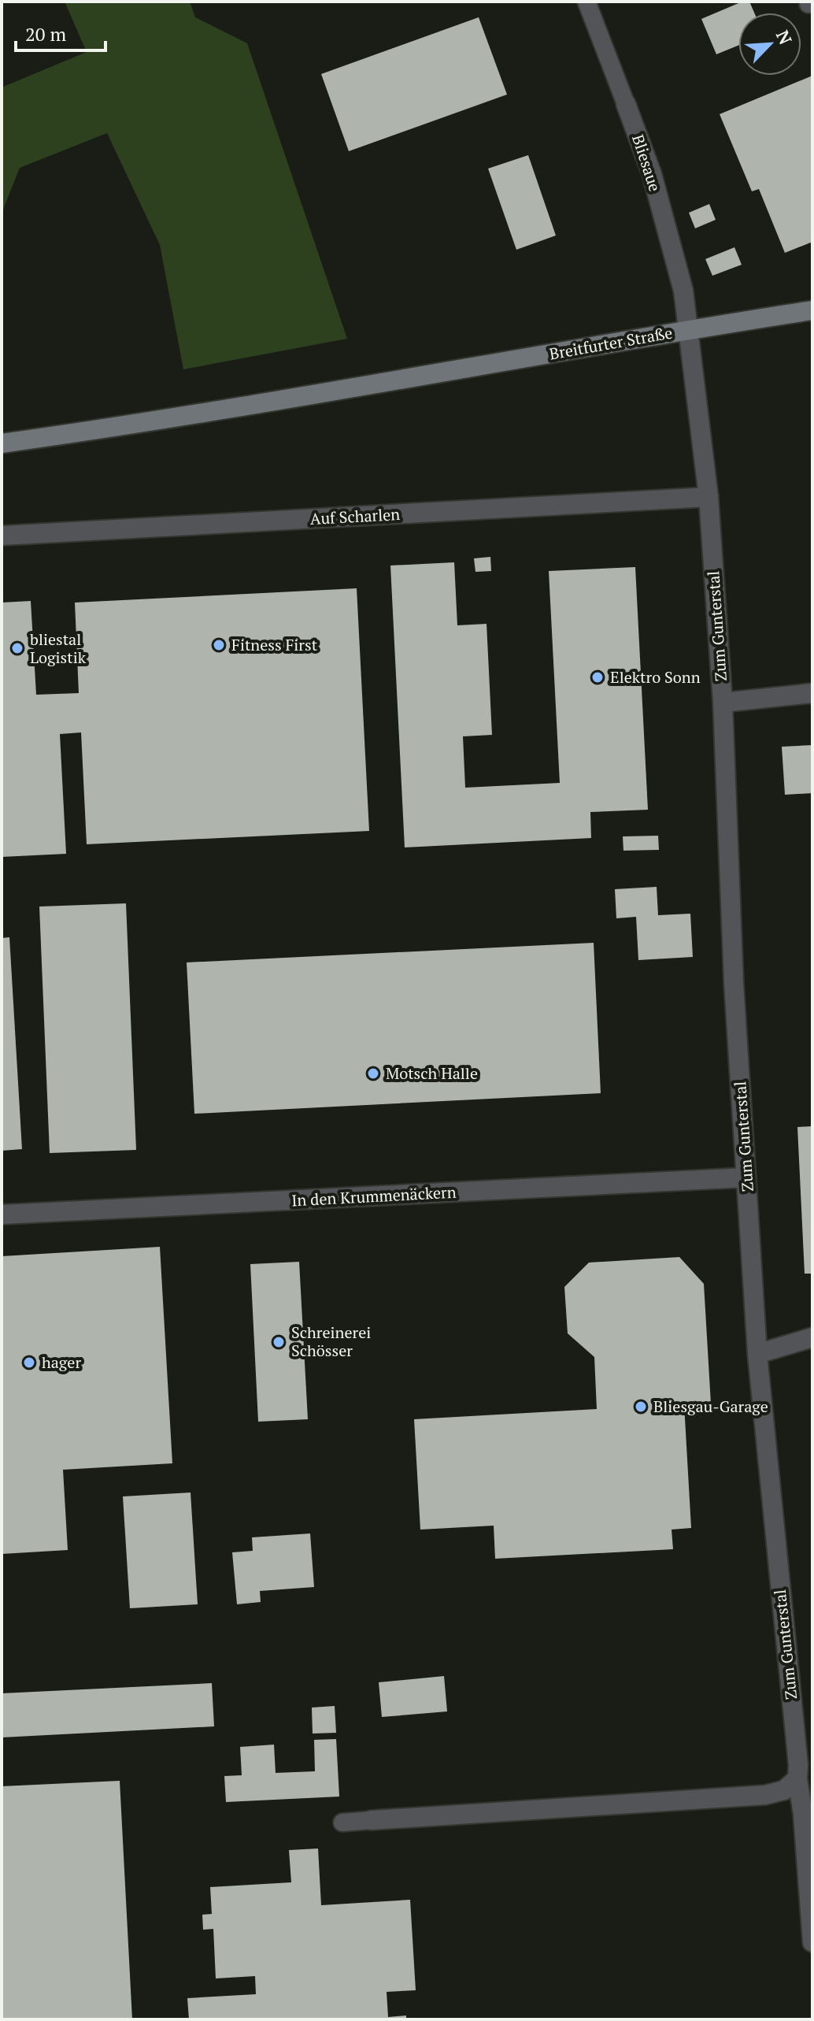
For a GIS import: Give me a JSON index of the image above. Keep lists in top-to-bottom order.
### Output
{
  "streets": {
    "main road": ["Breitfurter Straße"],
    "street": [
      "Bliesaue",
      "Auf Scharlen",
      "Zum Gunterstal",
      "In den Krummenäckern"
    ]
  },
  "crossings": [
    ["Bliesaue", "Breitfurter Straße"],
    ["Bliesaue", "Zum Gunterstal"],
    ["Breitfurter Straße", "Zum Gunterstal"],
    ["Auf Scharlen", "Zum Gunterstal"],
    ["Zum Gunterstal", "In den Krummenäckern"]
  ],
  "places": [
    "Fitness First",
    "bliestal Logistik",
    "Elektro Sonn",
    "Motsch Halle",
    "Schreinerei Schösser",
    "hager",
    "Bliesgau-Garage"
  ],
  "scale_bar": "20 m",
  "north": "top right"
}
